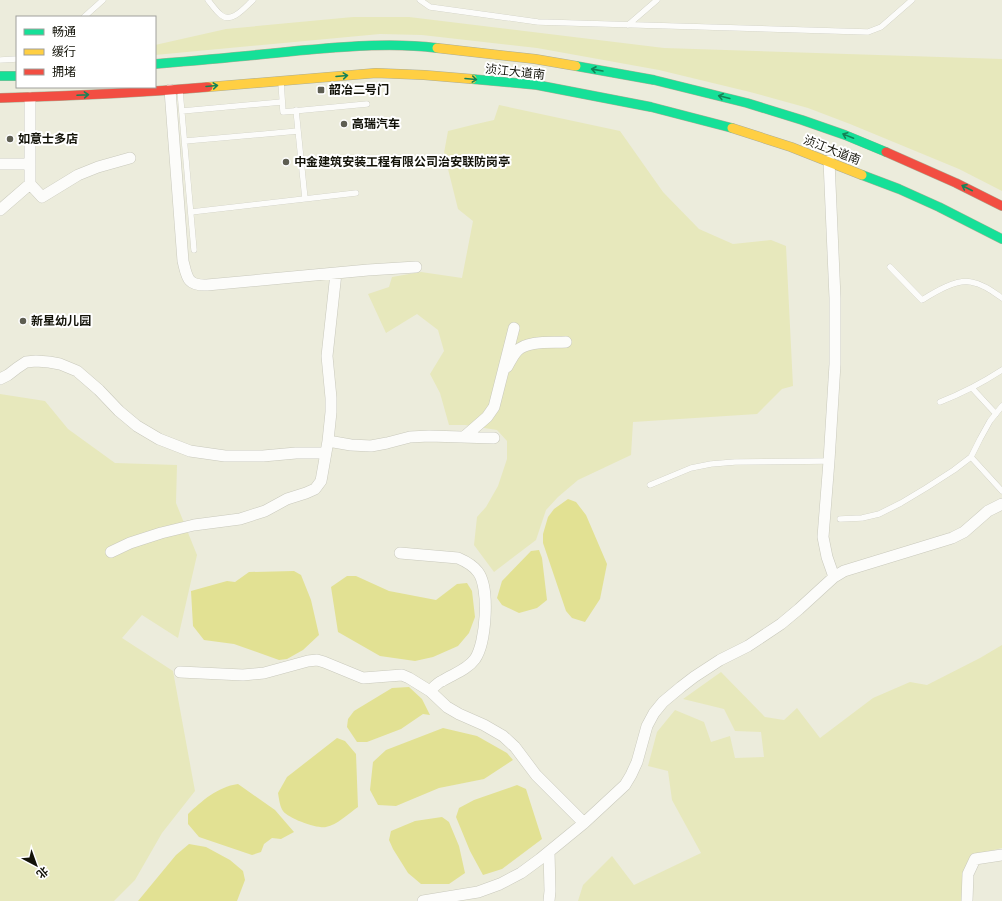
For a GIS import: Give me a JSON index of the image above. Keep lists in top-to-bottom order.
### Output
{
  "streets": {
    "main road": ["浈江大道南"]
  },
  "places": {
    "transit": ["韶冶二号门"],
    "other": [
      "高瑞汽车",
      "如意士多店",
      "中金建筑安装工程有限公司治安联防岗亭",
      "新星幼儿园"
    ]
  },
  "legend": ["畅通", "缓行", "拥堵"],
  "north": "bottom right"
}
